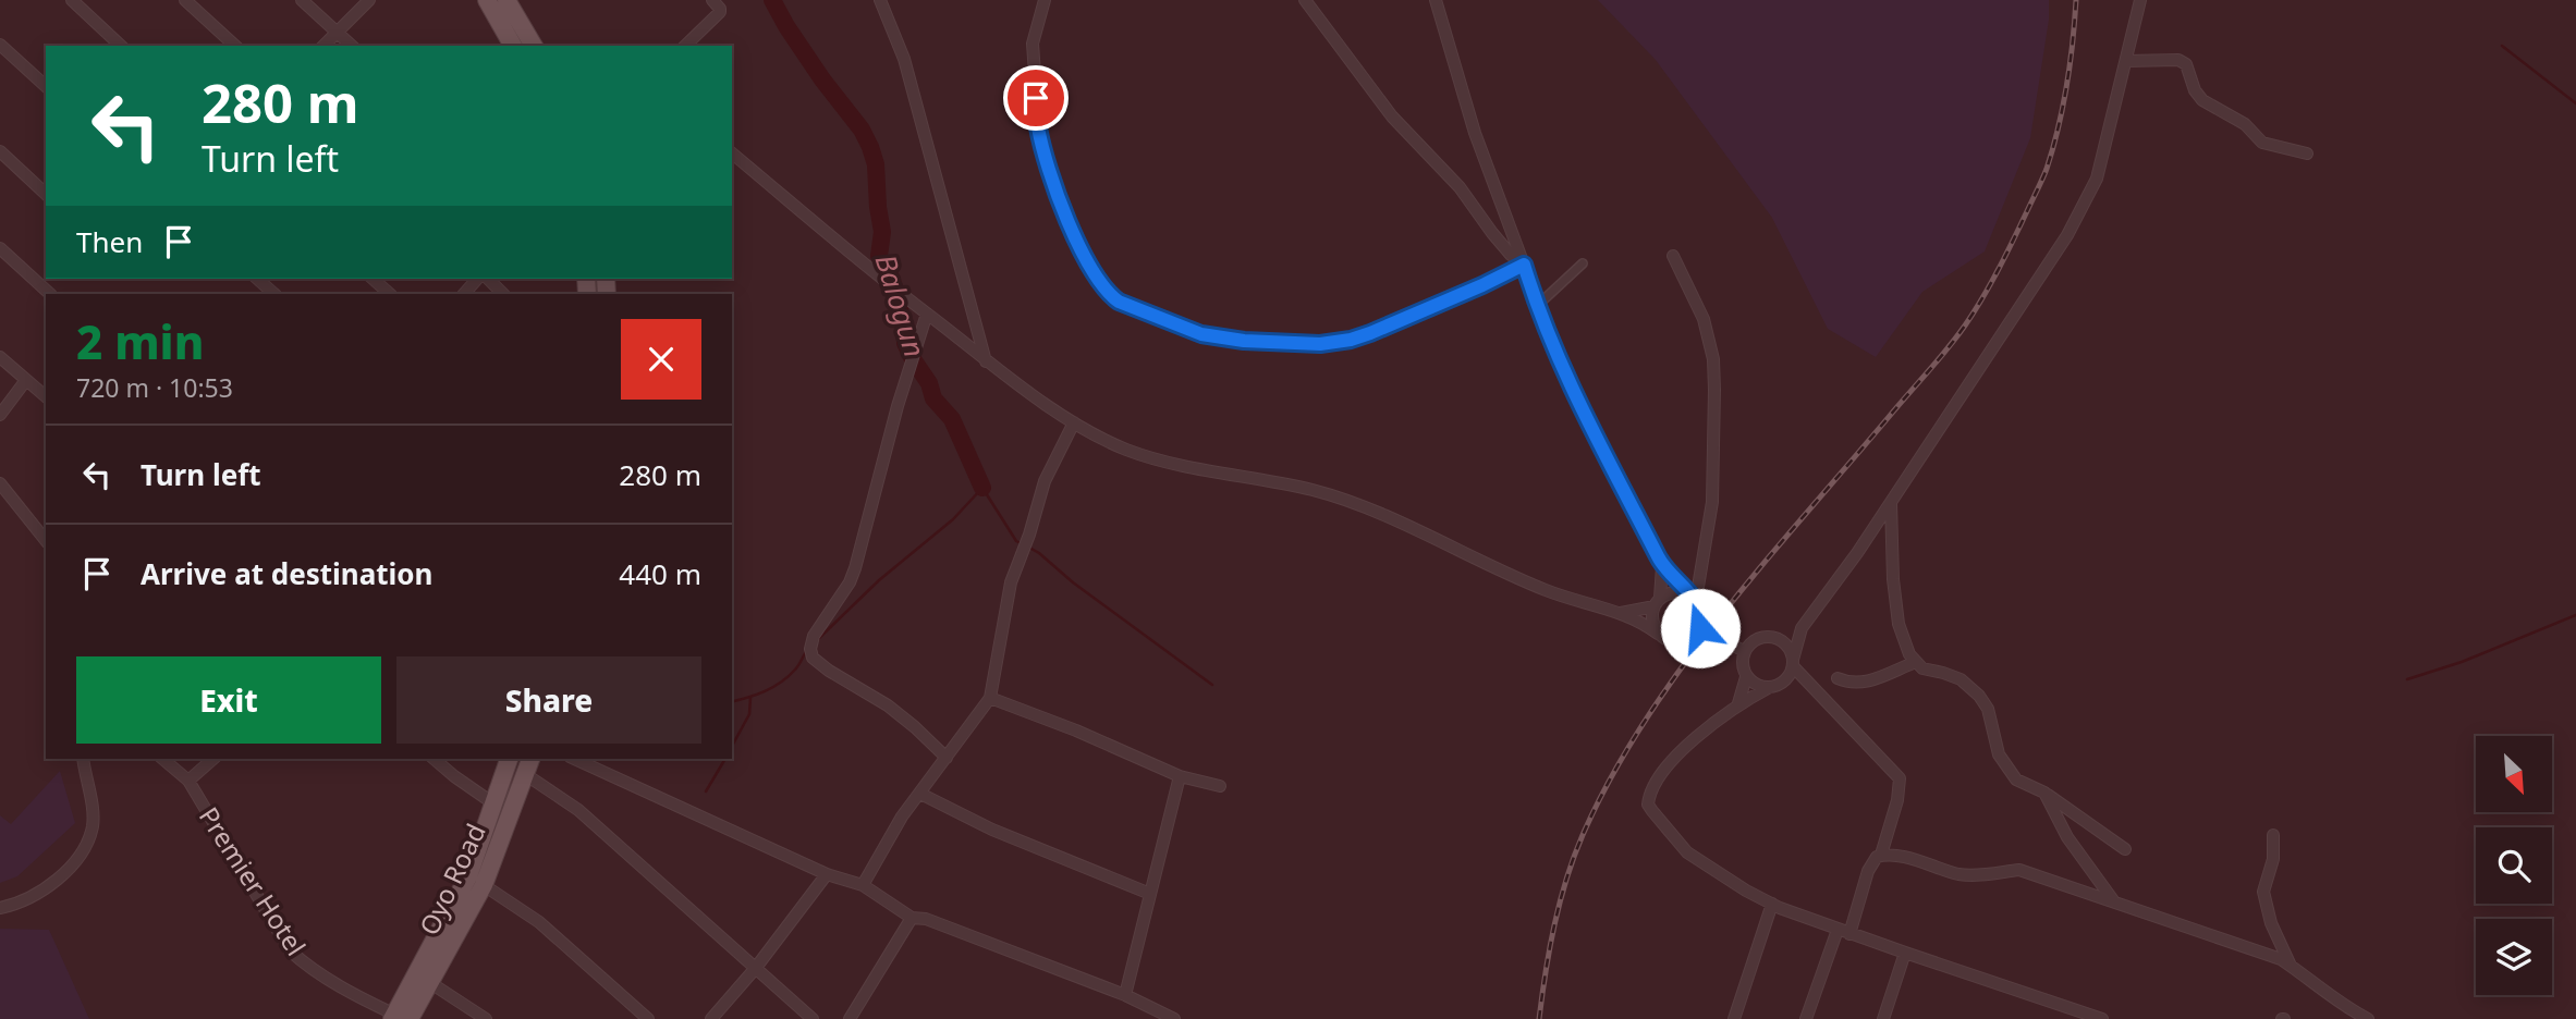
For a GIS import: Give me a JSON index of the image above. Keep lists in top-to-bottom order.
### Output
{
  "streets": {
    "main road": ["Oyo Road"],
    "street": ["Premier Hotel"]
  },
  "crossings": [
    ["Oyo Road", "Premier Hotel"]
  ],
  "water": ["Balogun"],
  "north": "bottom right",
  "page": {
    "turn": ["280 m", "Turn left"],
    "then": "Then",
    "heading": ["2 min", "720 m · 10:53"],
    "list": [
      {
        "name": "Turn left",
        "value": "280 m"
      },
      {
        "name": "Arrive at destination",
        "value": "440 m"
      }
    ],
    "buttons": ["Exit", "Share"]
  }
}
